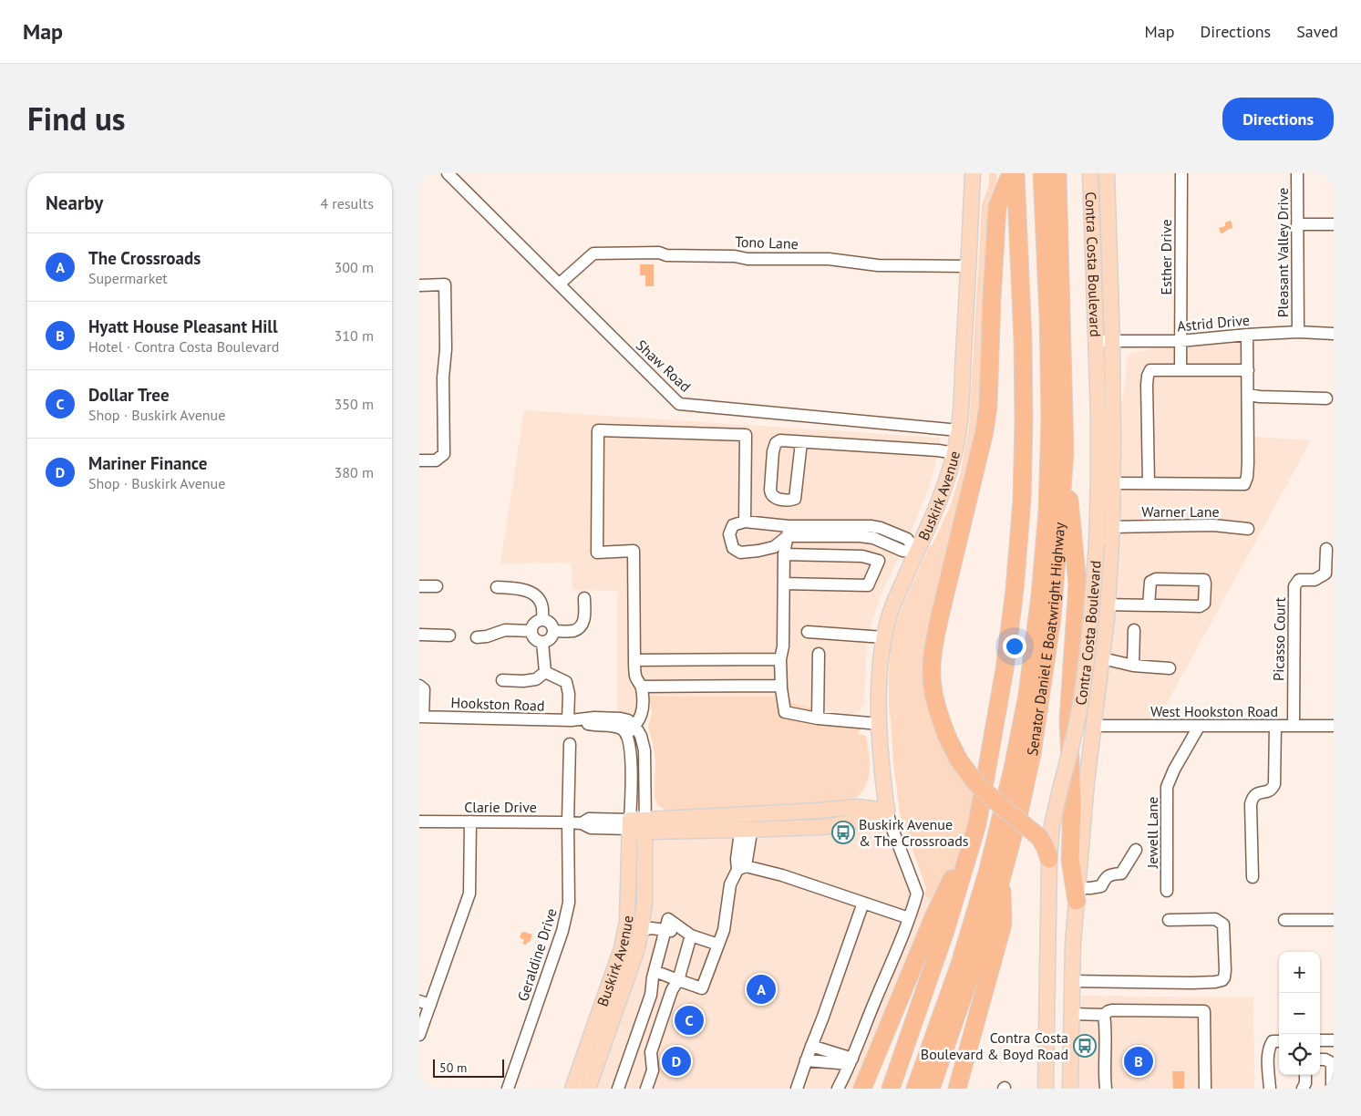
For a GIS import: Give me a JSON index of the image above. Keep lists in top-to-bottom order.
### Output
{
  "streets": {
    "highway": ["Senator Daniel E Boatwright Highway"],
    "main road": ["Contra Costa Boulevard", "Buskirk Avenue"],
    "street": [
      "Tono Lane",
      "Pleasant Valley Drive",
      "Esther Drive",
      "Astrid Drive",
      "Shaw Road",
      "Warner Lane",
      "Picasso Court",
      "Hookston Road",
      "West Hookston Road",
      "Clarie Drive",
      "Jewell Lane",
      "Geraldine Drive"
    ]
  },
  "crossings": [
    ["Tono Lane", "Shaw Road"],
    ["Tono Lane", "Buskirk Avenue"],
    ["Pleasant Valley Drive", "Astrid Drive"],
    ["Esther Drive", "Astrid Drive"],
    ["Contra Costa Boulevard", "Astrid Drive"],
    ["Contra Costa Boulevard", "Warner Lane"],
    ["Contra Costa Boulevard", "West Hookston Road"],
    ["Shaw Road", "Buskirk Avenue"],
    ["Buskirk Avenue", "Clarie Drive"],
    ["Picasso Court", "West Hookston Road"],
    ["West Hookston Road", "Jewell Lane"],
    ["Clarie Drive", "Geraldine Drive"]
  ],
  "places": {
    "bus stop": ["Buskirk Avenue & The Crossroads", "Contra Costa Boulevard & Boyd Road"]
  },
  "scale_bar": "50 m",
  "page": {
    "header": "Map",
    "nav": ["Map", "Directions", "Saved"],
    "title": "Find us",
    "buttons": "Directions",
    "heading": ["Nearby", "4 results"],
    "list": [
      {
        "mark": "A",
        "name": "The Crossroads",
        "note": "Supermarket",
        "value": "300 m"
      },
      {
        "mark": "B",
        "name": "Hyatt House Pleasant Hill",
        "note": "Hotel · Contra Costa Boulevard",
        "value": "310 m"
      },
      {
        "mark": "C",
        "name": "Dollar Tree",
        "note": "Shop · Buskirk Avenue",
        "value": "350 m"
      },
      {
        "mark": "D",
        "name": "Mariner Finance",
        "note": "Shop · Buskirk Avenue",
        "value": "380 m"
      }
    ],
    "map_buttons": ["+", "−"],
    "pins": [
      "A",
      "C",
      "B",
      "D"
    ],
    "scale": "50 m"
  }
}
